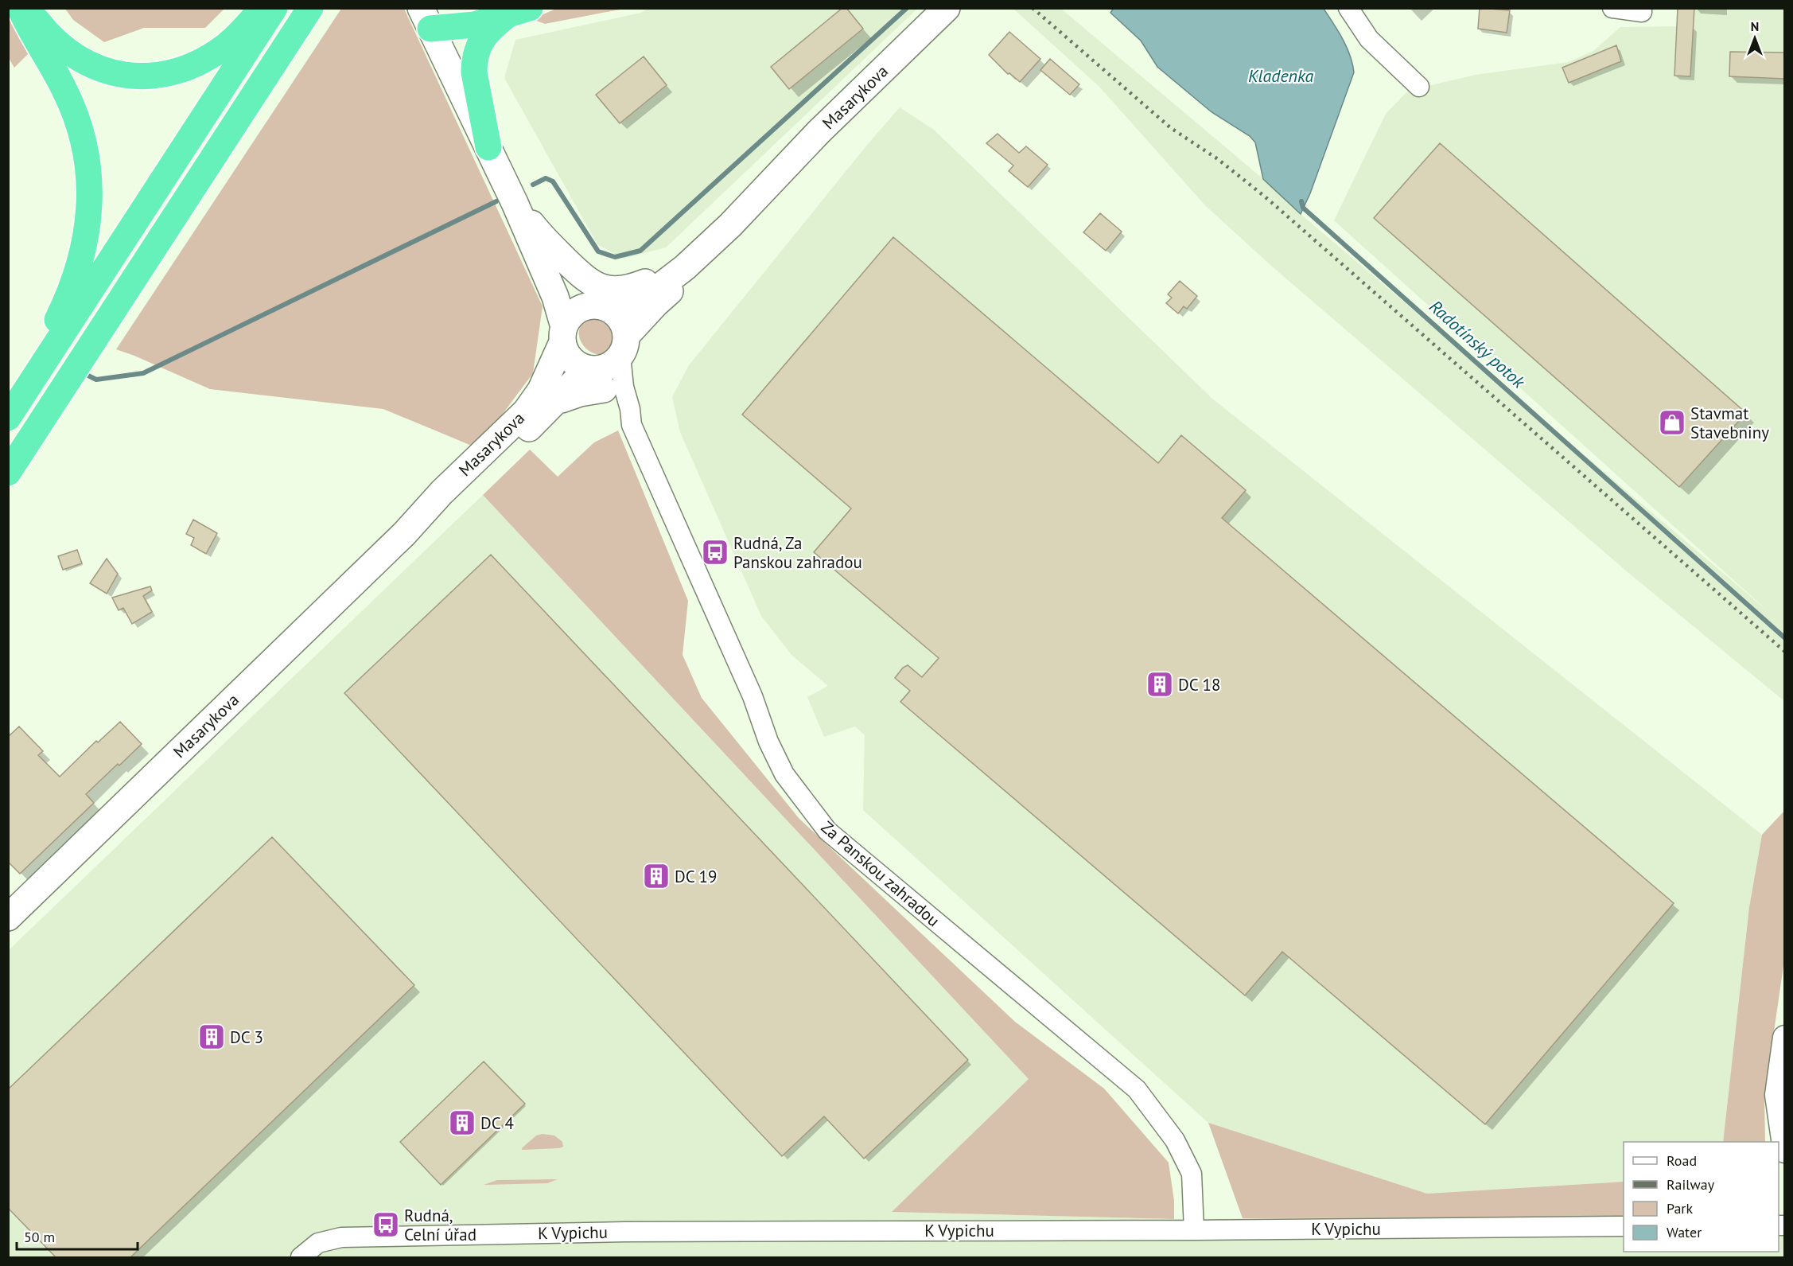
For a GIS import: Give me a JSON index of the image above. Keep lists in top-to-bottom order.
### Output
{
  "streets": {
    "main road": ["Masarykova"],
    "street": ["Za Panskou zahradou", "K Vypichu"]
  },
  "crossings": [
    ["Masarykova", "Za Panskou zahradou"],
    ["Za Panskou zahradou", "K Vypichu"]
  ],
  "water": ["Kladenka", "Radotínský potok"],
  "places": {
    "shop": ["Stavmat Stavebniny"],
    "bus stop": ["Rudná, Za Panskou zahradou", "Rudná, Celní úřad"],
    "building": [
      "DC 18",
      "DC 19",
      "DC 3",
      "DC 4"
    ]
  },
  "legend": [
    "Road",
    "Railway",
    "Park",
    "Water"
  ],
  "scale_bar": "50 m",
  "north": "top"
}
